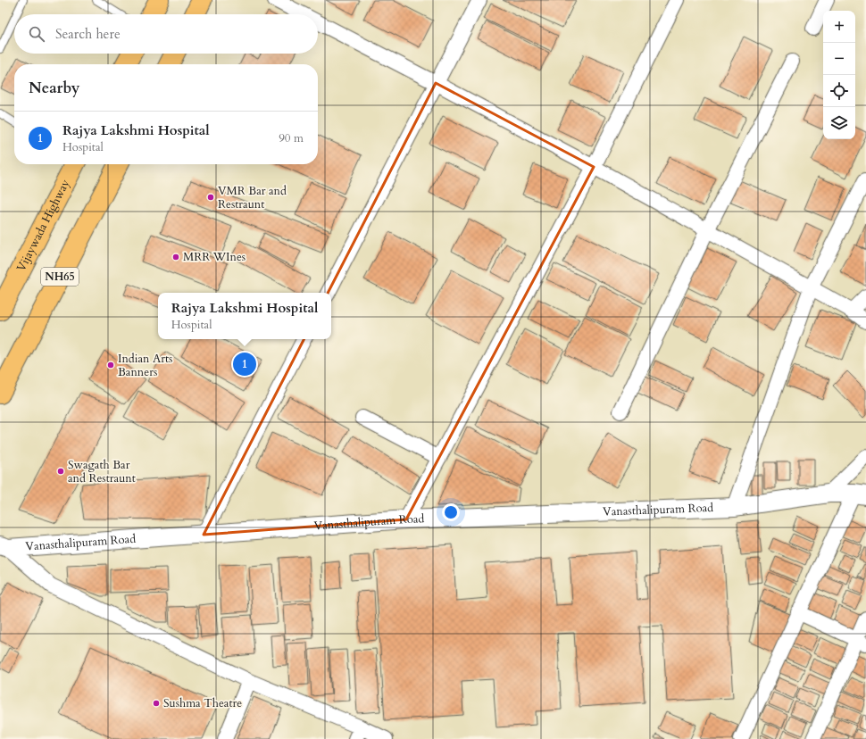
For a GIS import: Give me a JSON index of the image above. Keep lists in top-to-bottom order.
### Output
{
  "streets": {
    "highway": ["Vijaywada Highway", "NH65"],
    "street": ["Vanasthalipuram Road"]
  },
  "places": [
    "VMR Bar and Restraunt",
    "MRR WInes",
    "Indian Arts Banners",
    "Swagath Bar and Restraunt",
    "Sushma Theatre"
  ],
  "page": {
    "map_buttons": ["+", "−"],
    "search": "Search here",
    "heading": "Nearby",
    "list": [
      {
        "mark": "1",
        "name": "Rajya Lakshmi Hospital",
        "note": "Hospital",
        "value": "90 m"
      }
    ],
    "popup": ["Rajya Lakshmi Hospital", "Hospital"],
    "pins": "1"
  }
}
